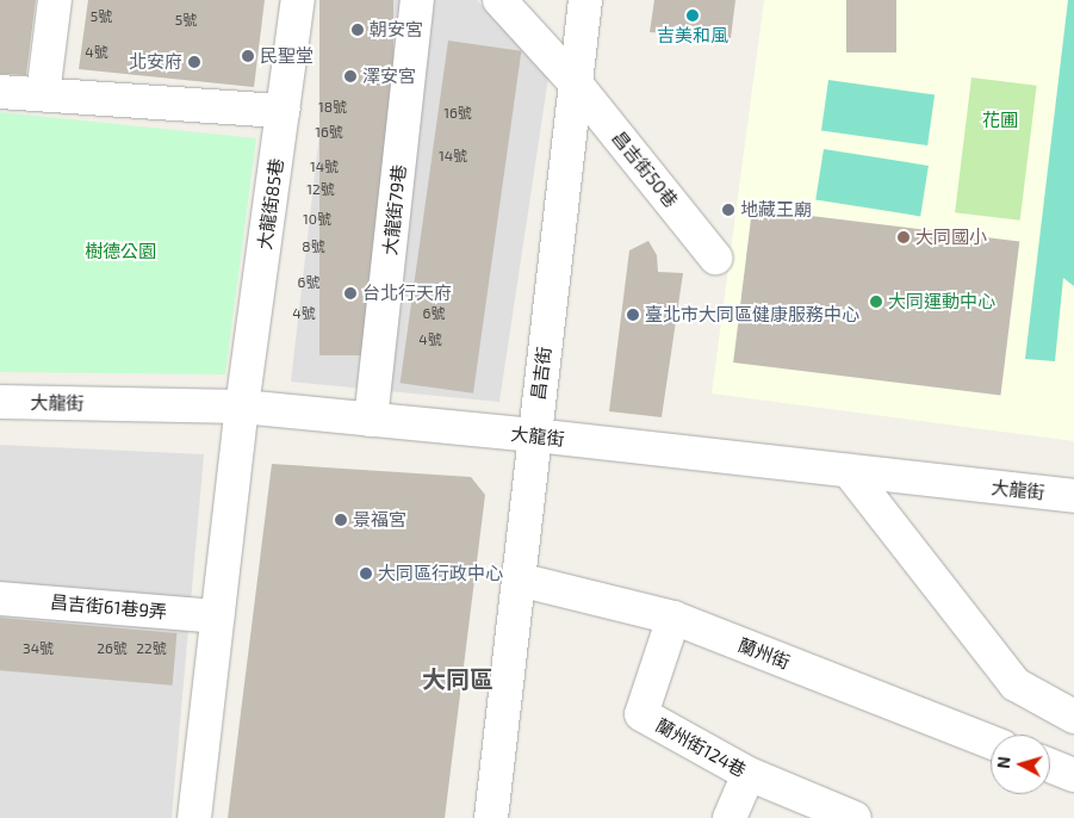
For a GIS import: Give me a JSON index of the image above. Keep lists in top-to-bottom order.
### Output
{
  "streets": {
    "street": [
      "昌吉街50巷",
      "大龍街85巷",
      "大龍街79巷",
      "昌吉街",
      "大龍街",
      "昌吉街61巷9弄",
      "蘭州街",
      "蘭州街124巷"
    ]
  },
  "crossings": [
    ["昌吉街50巷", "昌吉街"],
    ["大龍街85巷", "大龍街"],
    ["大龍街79巷", "大龍街"],
    ["昌吉街", "大龍街"],
    ["昌吉街", "蘭州街"],
    ["蘭州街", "蘭州街124巷"]
  ],
  "districts": ["大同區"],
  "parks": ["花圃", "樹德公園"],
  "places": [
    "吉美和風",
    "朝安宮",
    "民聖堂",
    "北安府",
    "澤安宮",
    "地藏王廟",
    "大同國小",
    "台北行天府",
    "大同運動中心",
    "臺北市大同區健康服務中心",
    "景福宮",
    "大同區行政中心"
  ],
  "house_numbers": [
    "5號",
    "5號",
    "4號",
    "18號",
    "16號",
    "16號",
    "14號",
    "14號",
    "12號",
    "10號",
    "8號",
    "6號",
    "4號",
    "6號",
    "4號",
    "34號",
    "26號",
    "22號"
  ],
  "north": "left"
}
